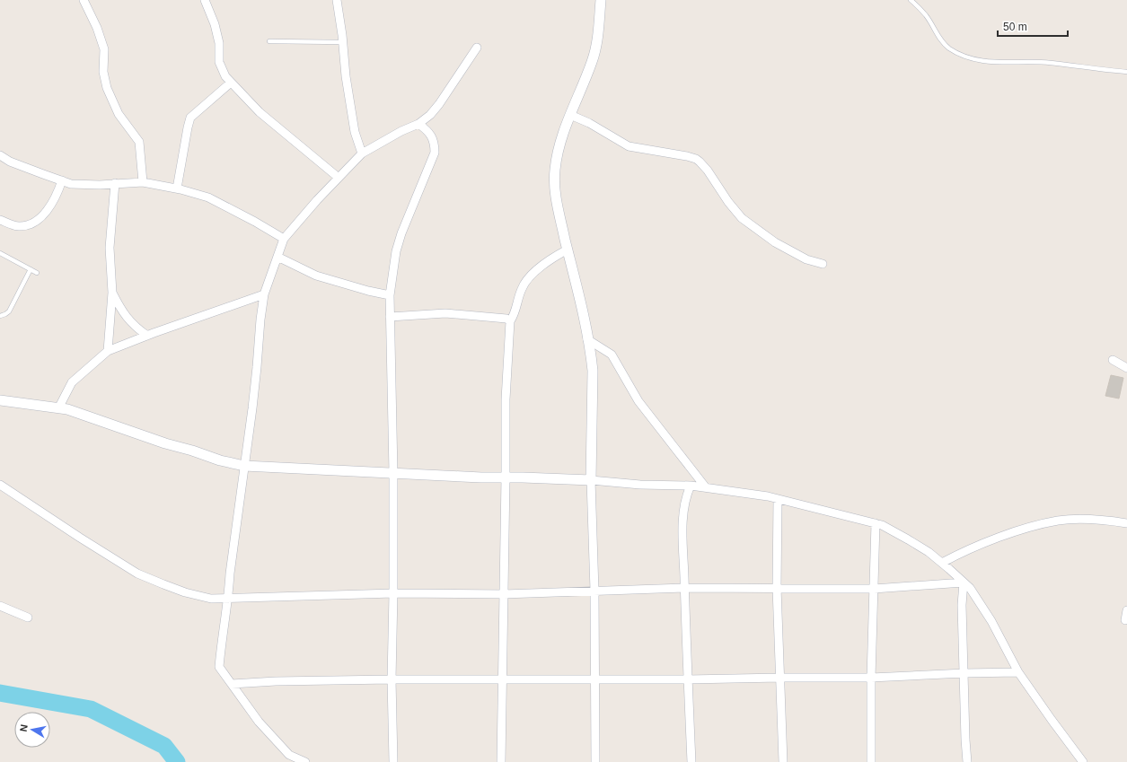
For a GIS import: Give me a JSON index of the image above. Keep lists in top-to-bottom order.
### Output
{
  "scale_bar": "50 m",
  "north": "left"
}
